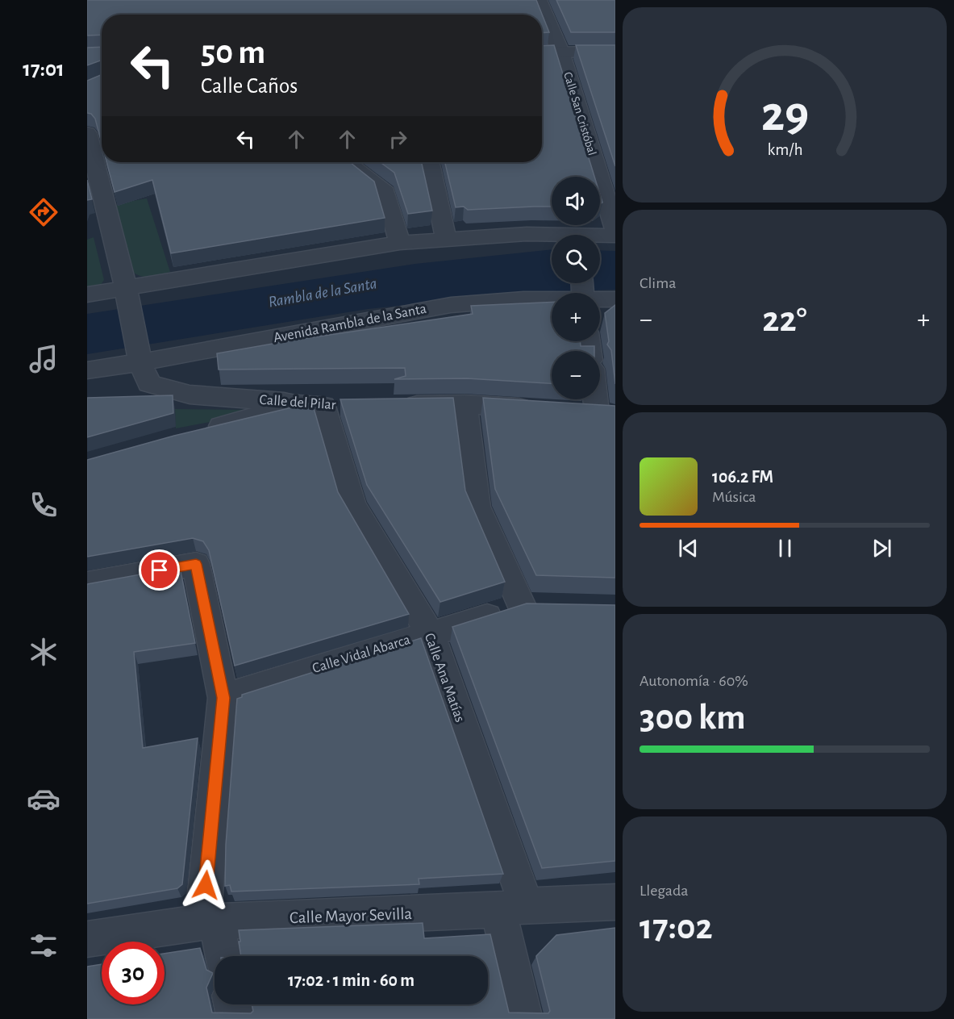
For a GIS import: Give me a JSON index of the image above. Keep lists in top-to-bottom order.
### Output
{
  "streets": {
    "street": [
      "Calle San Cristóbal",
      "Avenida Rambla de la Santa",
      "Calle del Pilar",
      "Calle Vidal Abarca",
      "Calle Ana Matías",
      "Calle Mayor Sevilla"
    ]
  },
  "crossings": [
    ["Avenida Rambla de la Santa", "Calle del Pilar"],
    ["Calle del Pilar", "Calle Ana Matías"],
    ["Calle Vidal Abarca", "Calle Ana Matías"],
    ["Calle Ana Matías", "Calle Mayor Sevilla"]
  ],
  "water": ["Rambla de la Santa"],
  "page": {
    "tabs": "17:01",
    "turn": ["50 m", "Calle Caños"],
    "map_buttons": ["+", "−"],
    "tile": [
      "Clima",
      ["Autonomía · 60%", "300 km"],
      ["Llegada", "17:02"]
    ],
    "heat": ["−", "22°", "+"],
    "song": ["106.2 FM", "Música"],
    "limit": "30",
    "trip": "17:02 · 1 min · 60 m",
    "gauge": ["29", "km/h"]
  }
}
